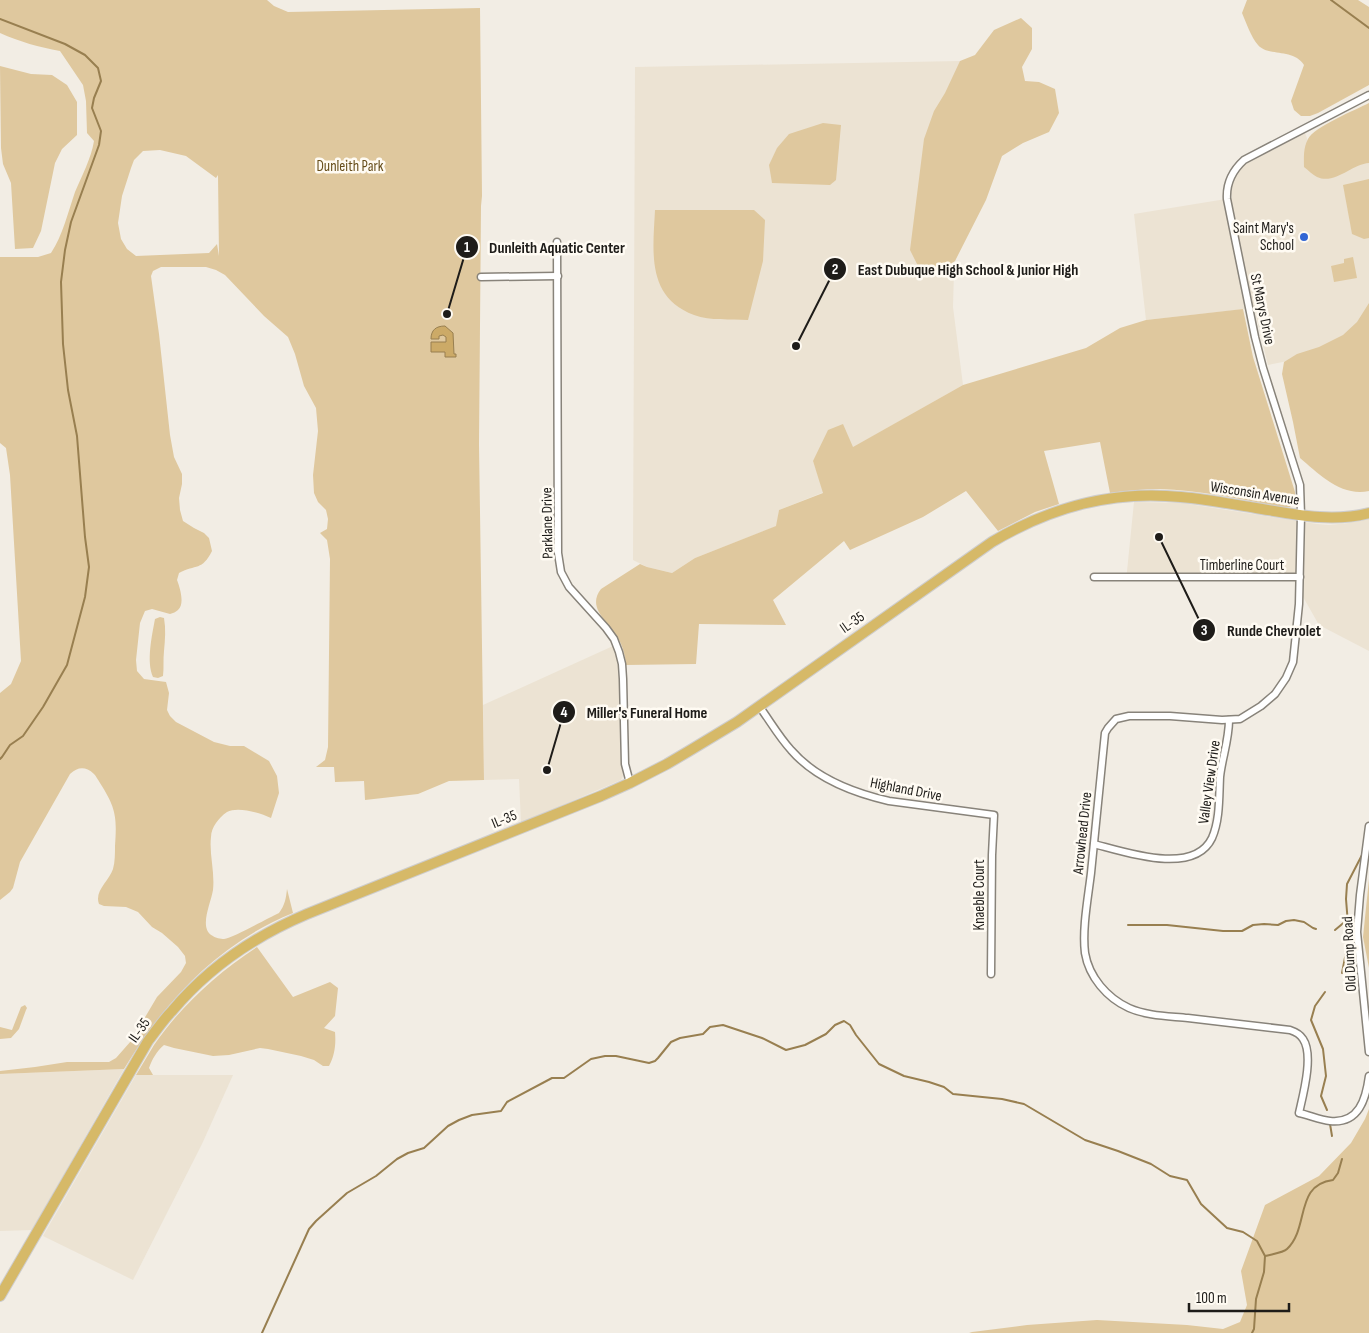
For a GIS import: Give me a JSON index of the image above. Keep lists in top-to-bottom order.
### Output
{
  "streets": {
    "main road": ["Wisconsin Avenue", "IL-35"],
    "street": [
      "St Marys Drive",
      "Parklane Drive",
      "Timberline Court",
      "Valley View Drive",
      "Highland Drive",
      "Arrowhead Drive",
      "Knaeble Court",
      "Old Dump Road"
    ]
  },
  "crossings": [
    ["St Marys Drive", "Wisconsin Avenue"],
    ["St Marys Drive", "Arrowhead Drive"],
    ["Wisconsin Avenue", "IL-35"],
    ["Wisconsin Avenue", "Arrowhead Drive"],
    ["Parklane Drive", "IL-35"],
    ["Timberline Court", "Arrowhead Drive"],
    ["IL-35", "Highland Drive"],
    ["Valley View Drive", "Arrowhead Drive"],
    ["Highland Drive", "Knaeble Court"]
  ],
  "parks": ["Dunleith Park"],
  "places": [
    "Saint Mary's School",
    "Dunleith Aquatic Center",
    "East Dubuque High School & Junior High",
    "Runde Chevrolet",
    "Miller's Funeral Home"
  ],
  "scale_bar": "100 m"
}
